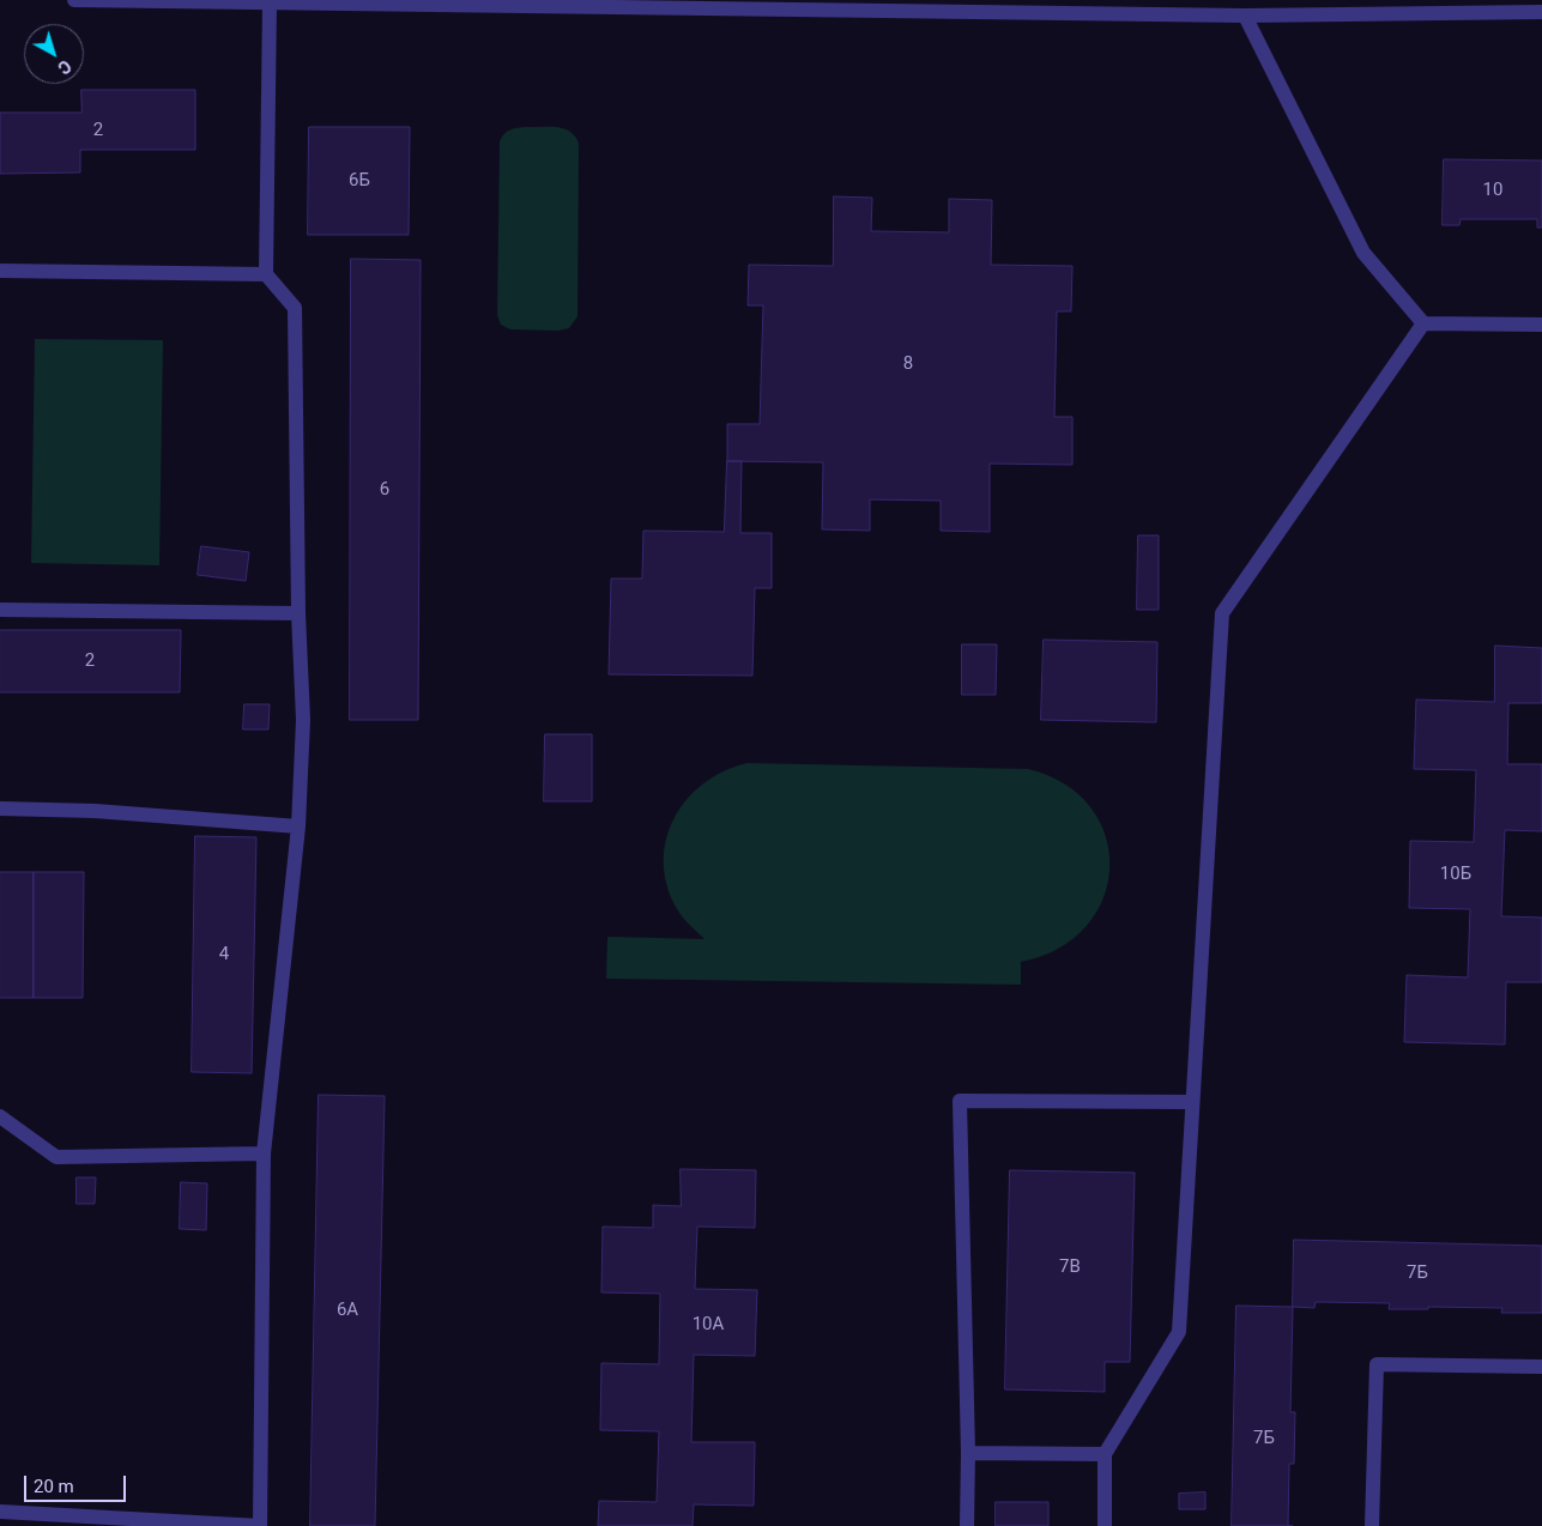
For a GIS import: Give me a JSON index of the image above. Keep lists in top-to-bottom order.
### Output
{
  "house_numbers": [
    "2",
    "6Б",
    "10",
    "8",
    "6",
    "2",
    "10Б",
    "4",
    "7В",
    "7Б",
    "6А",
    "10А",
    "7Б"
  ],
  "scale_bar": "20 m",
  "north": "bottom right"
}
